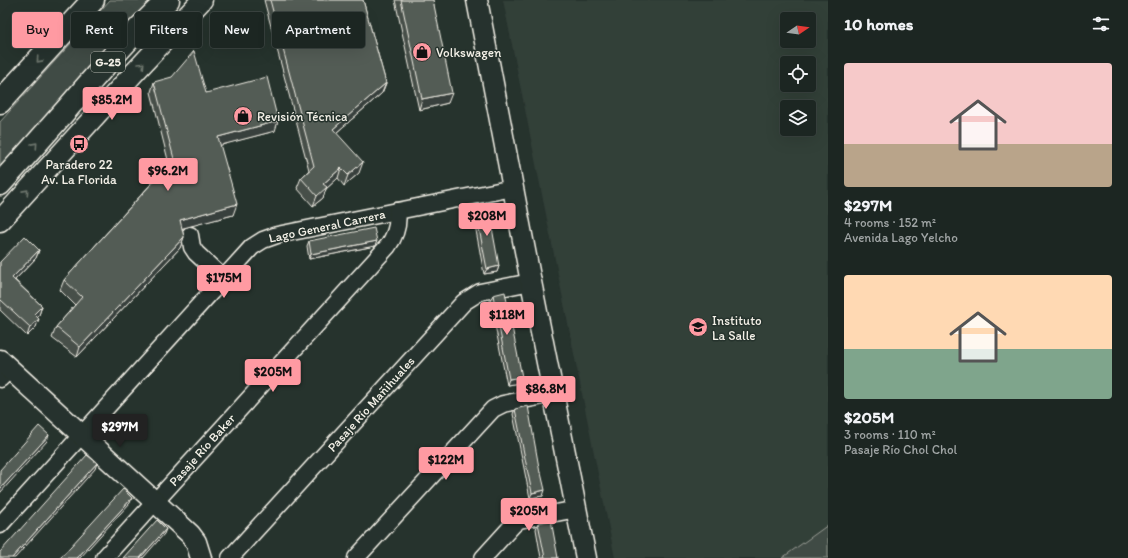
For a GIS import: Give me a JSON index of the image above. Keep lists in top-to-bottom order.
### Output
{
  "streets": {
    "main road": ["G-25"],
    "street": ["Lago General Carrera", "Pasaje Río Mañihuales", "Pasaje Río Baker"]
  },
  "crossings": [
    ["Lago General Carrera", "Pasaje Río Baker"]
  ],
  "places": {
    "shop": ["Volkswagen", "Revisión Técnica"],
    "bus stop": ["Paradero 22 Av. La Florida"],
    "school or university": ["Instituto La Salle"]
  },
  "north": "right",
  "page": {
    "heading": "10 homes",
    "chip": [
      "Buy",
      "Rent",
      "Filters",
      "New",
      "Apartment"
    ],
    "list": [
      {
        "name": "$297M",
        "note": "4 rooms · 152 m² · Avenida Lago Yelcho"
      },
      {
        "name": "$205M",
        "note": "3 rooms · 110 m² · Pasaje Río Chol Chol"
      }
    ],
    "price": [
      "$85.2M",
      "$96.2M",
      "$208M",
      "$175M",
      "$118M",
      "$205M",
      "$86.8M",
      "$297M",
      "$122M",
      "$205M"
    ]
  }
}
